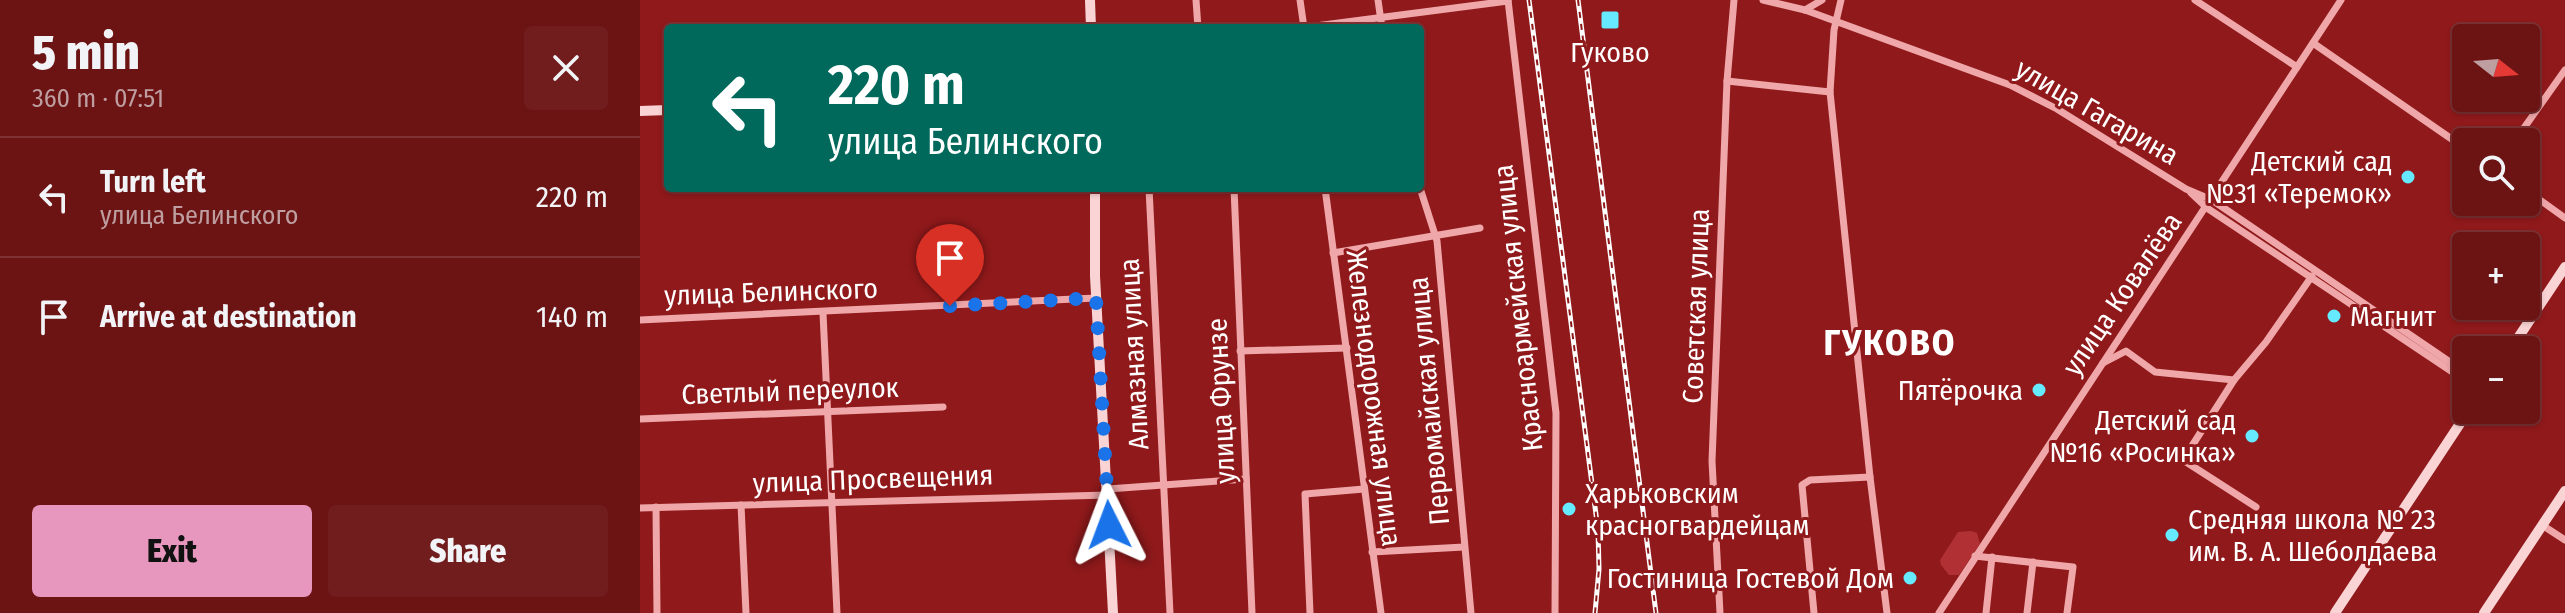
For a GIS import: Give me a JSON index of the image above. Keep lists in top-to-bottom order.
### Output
{
  "streets": {
    "street": [
      "улица Гагарина",
      "улица Белинского",
      "улица Ковалёва",
      "Советская улица",
      "Красноармейская улица",
      "Алмазная улица",
      "Светлый переулок",
      "Железнодорожная улица",
      "улица Фрунзе",
      "Первомайская улица",
      "улица Просвещения"
    ]
  },
  "crossings": [
    ["улица Гагарина", "улица Ковалёва"],
    ["Алмазная улица", "улица Просвещения"],
    ["улица Фрунзе", "улица Просвещения"]
  ],
  "districts": ["ГУКОВО"],
  "places": {
    "transit": ["Гуково"],
    "other": [
      "Детский сад №31 «Теремок»",
      "Магнит",
      "Пятёрочка",
      "Детский сад №16 «Росинка»",
      "Харьковским красногвардейцам",
      "Средняя школа № 23 им. В. А. Шеболдаева",
      "Гостиница Гостевой Дом"
    ]
  },
  "north": "right",
  "page": {
    "heading": ["5 min", "360 m · 07:51"],
    "map_buttons": ["+", "−"],
    "turn": ["220 m", "улица Белинского"],
    "list": [
      {
        "name": "Turn left",
        "note": "улица Белинского",
        "value": "220 m"
      },
      {
        "name": "Arrive at destination",
        "value": "140 m"
      }
    ],
    "buttons": ["Exit", "Share"]
  }
}
